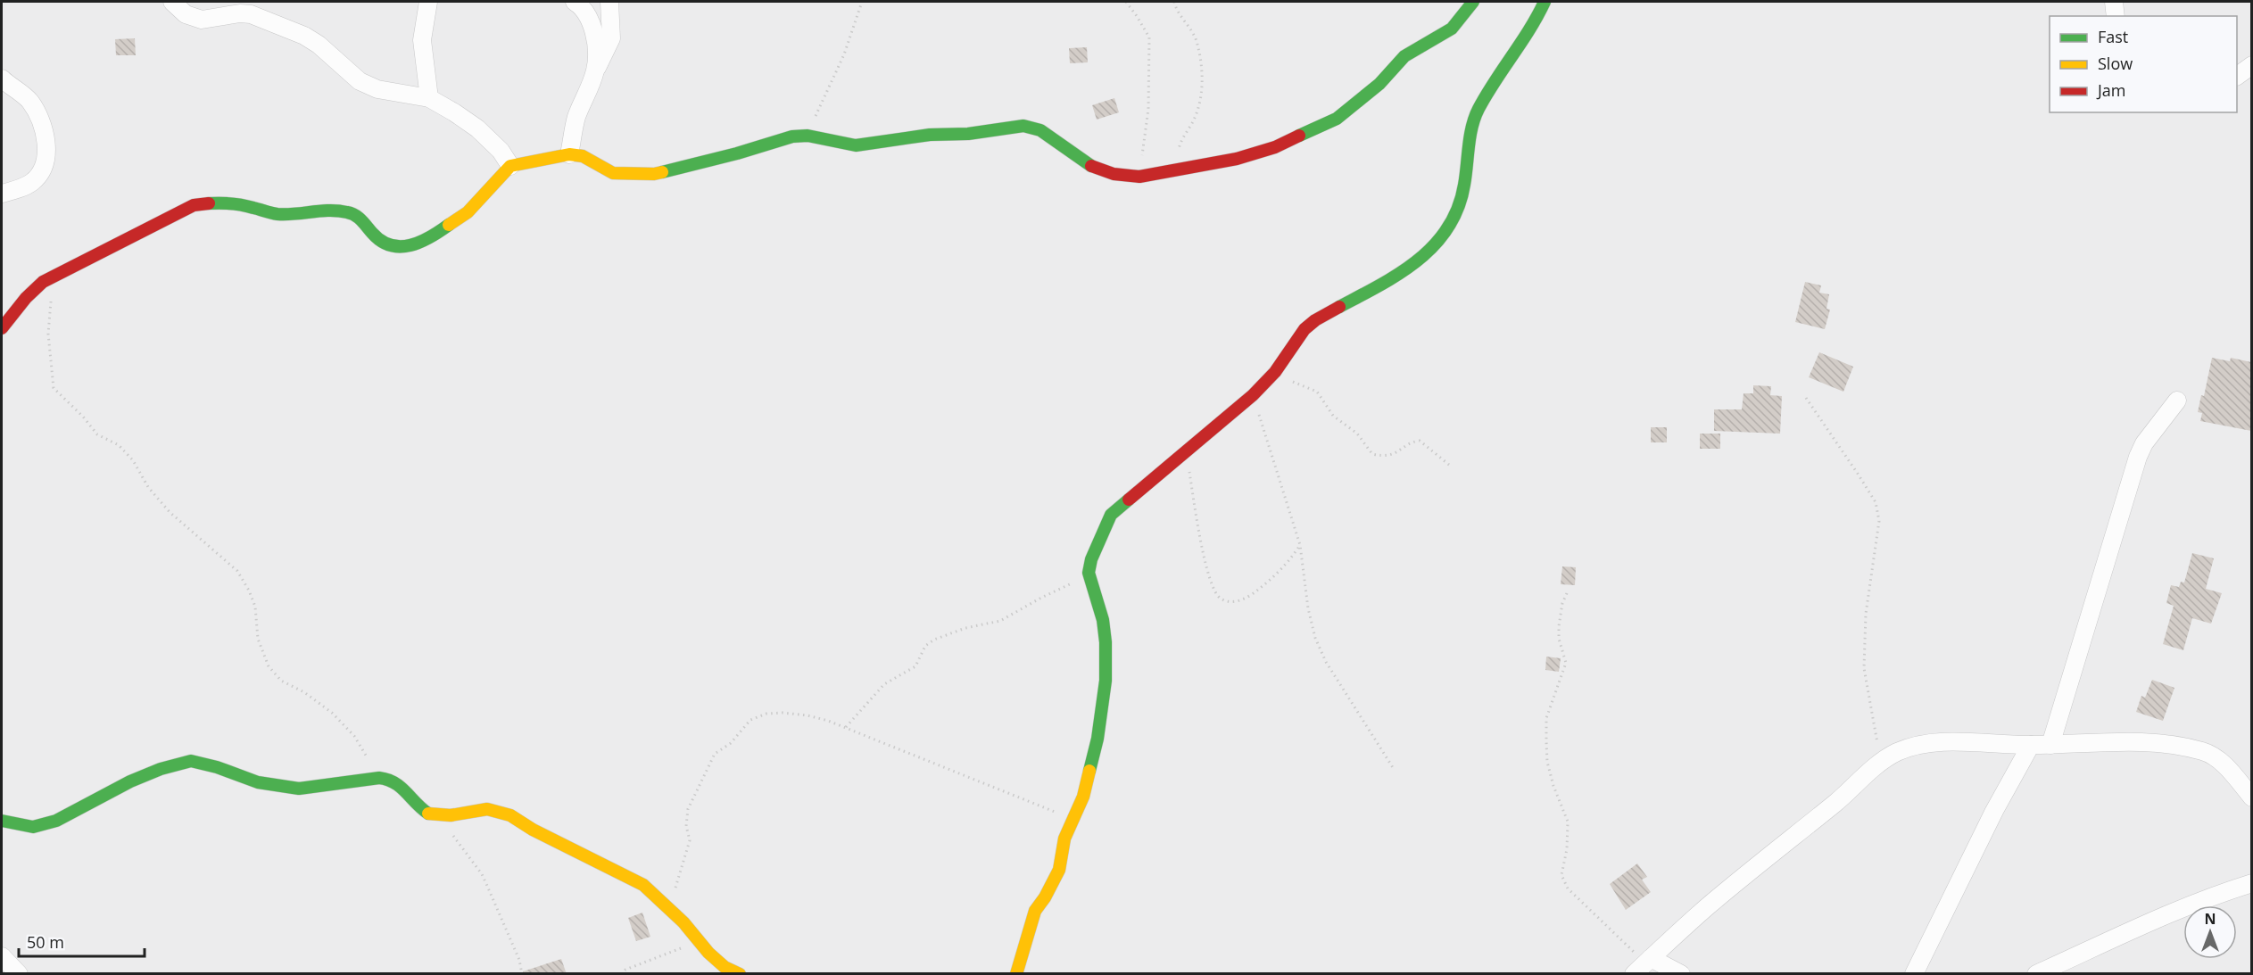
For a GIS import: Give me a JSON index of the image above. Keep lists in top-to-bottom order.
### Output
{
  "legend": ["Fast", "Slow", "Jam"],
  "scale_bar": "50 m",
  "north": "top"
}
